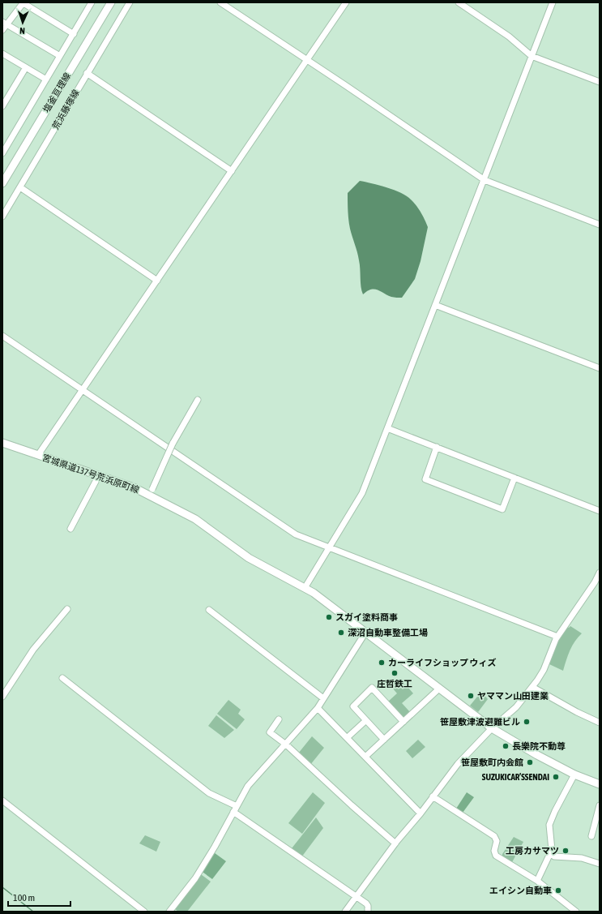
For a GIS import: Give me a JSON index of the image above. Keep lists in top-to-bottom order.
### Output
{
  "streets": {
    "main road": ["塩釜亘理線", "宮城県道137号荒浜原町線"],
    "street": ["荒浜藤塚線"]
  },
  "places": [
    "スガイ塗料商事",
    "深沼自動車整備工場",
    "カーライフショップ ウィズ",
    "庄哲鉄工",
    "ヤママン山田建業",
    "笹屋敷津波避難ビル",
    "長樂院不動尊",
    "笹屋敷町内会館",
    "SUZUKICAR’SSENDAI",
    "工房カサマツ",
    "エイシン自動車"
  ],
  "scale_bar": "100 m",
  "north": "bottom"
}
